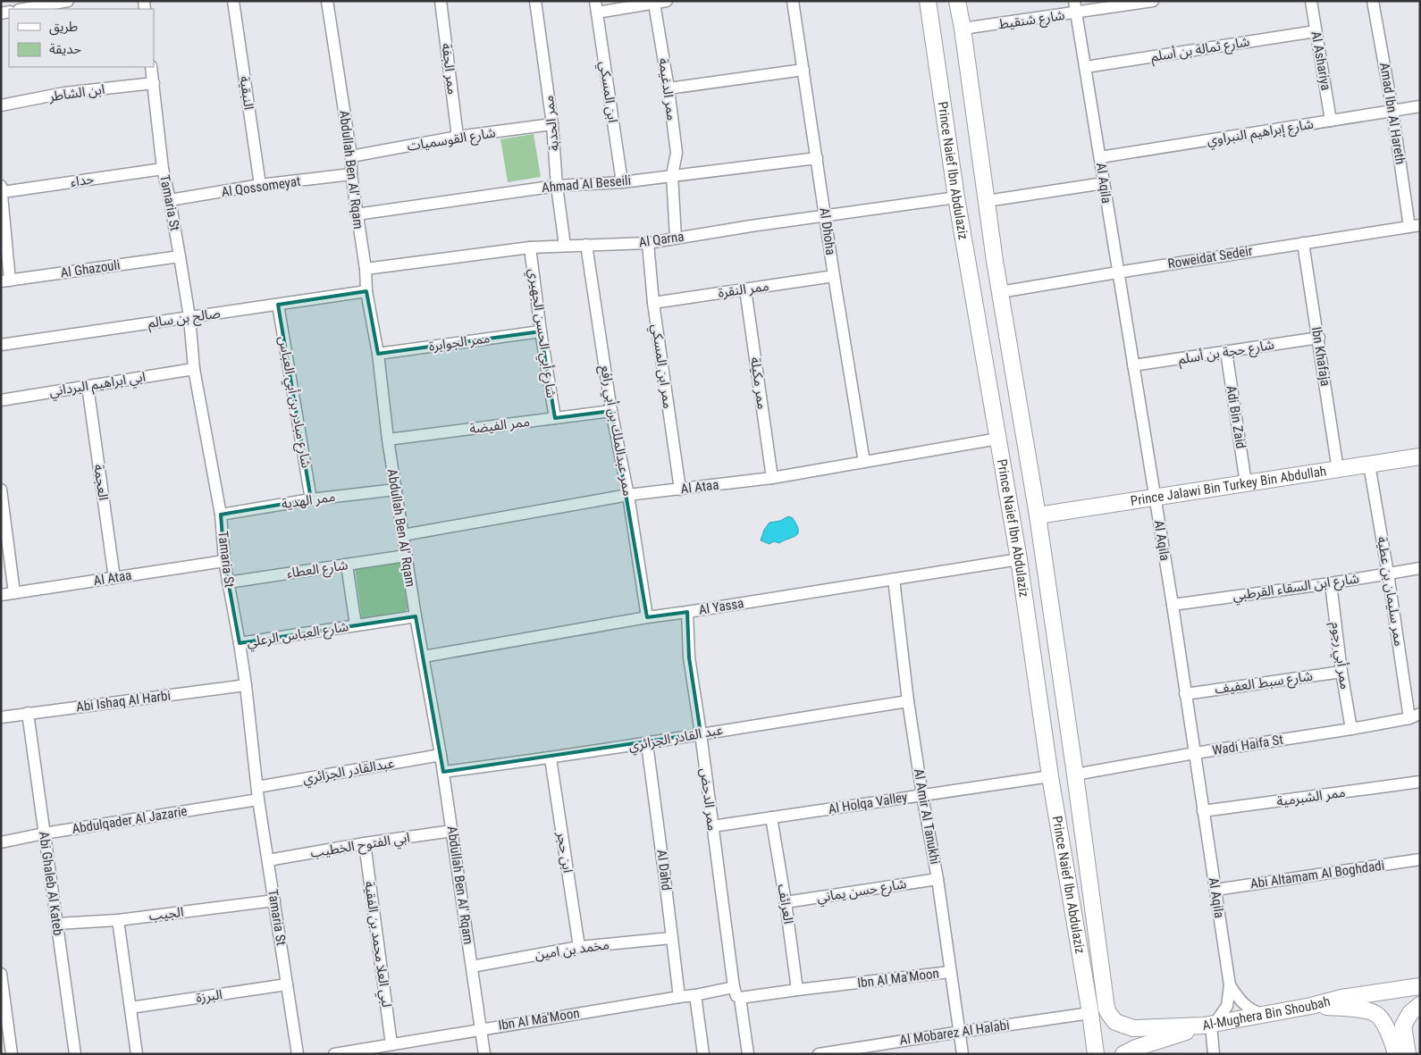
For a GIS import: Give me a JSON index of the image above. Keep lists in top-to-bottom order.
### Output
{
  "streets": {
    "street": [
      "شارع شنقيط",
      "شارع ثمالة بن أسلم",
      "Al Ashariya",
      "ممر الجفة",
      "ممر الدغيمة",
      "ابن المسكي",
      "ابن الشاطر",
      "النبقية",
      "Amad Ibn Al Hareth",
      "ممر الحدبة",
      "شارع إبراهيم النبراوي",
      "شارع القوسميات",
      "Abdullah Ben Al' Rqam",
      "Prince Naief Ibn Abdulaziz",
      "حداء",
      "Al Aqila",
      "Ahmad Al Beseili",
      "Al Qossomeyat",
      "Tamaria St",
      "Al Dhoha",
      "Al Qarna",
      "Roweidat Sedeir",
      "Al Ghazouli",
      "ممر النقرة",
      "صالح بن سالم",
      "شارع أبي الحسن الجهيري",
      "ممر الجوابرة",
      "شارع حجة بن أسلم",
      "Ibn Khafaja",
      "ممر ابن المسكي",
      "ممر مكيلة",
      "ابي ابراهيم البرداني",
      "شارع مبادر بن أبي العباس",
      "Adi Bin Zaid",
      "ممر الفيضة",
      "ممر عبدالملك بن أبي رافع",
      "العجمة",
      "Prince Jalawi Bin Turkey Bin Abdullah",
      "Al Ataa",
      "ممر الهدية",
      "شارع العطاء",
      "شارع ابن السقاء القرطبي",
      "ممر سليمان بن عطية",
      "Al Yassa",
      "شارع العباس الرعلي",
      "ممر أبي رجوم",
      "شارع سبط العفيف",
      "Abi Ishaq Al Harbi",
      "عبد القادر الجزائري",
      "Wadi Haifa St",
      "عبدالقادر الجزائري",
      "ممر الشبرمية",
      "ممر الدحض",
      "Al Holqa Valley",
      "Al Amir Al Tanukhi",
      "Abdulqader Al Jazarie",
      "ابي الفتوح الخطيب",
      "ابن حجر",
      "Al Dahd",
      "Abi Altamam Al Boghdadi",
      "Abi Ghaleb Al Kateb",
      "شارع حسن يماني",
      "العرائف",
      "الجيب",
      "لبي العلا محمد بن الفقية",
      "مخمد بن امين",
      "Ibn Al Ma'Moon",
      "البرزة",
      "Al-Mughera Bin Shoubah",
      "Al Mobarez Al Halabi"
    ]
  },
  "crossings": [
    ["شارع شنقيط", "Prince Naief Ibn Abdulaziz"],
    ["شارع شنقيط", "Al Aqila"],
    ["شارع ثمالة بن أسلم", "Al Ashariya"],
    ["شارع ثمالة بن أسلم", "Al Aqila"],
    ["Al Ashariya", "شارع إبراهيم النبراوي"],
    ["ممر الجفة", "شارع القوسميات"],
    ["ممر الدغيمة", "Ahmad Al Beseili"],
    ["ممر الدغيمة", "Al Qarna"],
    ["ابن المسكي", "Ahmad Al Beseili"],
    ["ابن الشاطر", "Tamaria St"],
    ["النبقية", "Al Qossomeyat"],
    ["Amad Ibn Al Hareth", "شارع إبراهيم النبراوي"],
    ["Amad Ibn Al Hareth", "Roweidat Sedeir"],
    ["ممر الحدبة", "شارع القوسميات"],
    ["ممر الحدبة", "Ahmad Al Beseili"],
    ["ممر الحدبة", "Al Qarna"],
    ["شارع إبراهيم النبراوي", "Al Aqila"],
    ["شارع القوسميات", "Abdullah Ben Al' Rqam"],
    ["Abdullah Ben Al' Rqam", "Ahmad Al Beseili"],
    ["Abdullah Ben Al' Rqam", "Al Qossomeyat"],
    ["Abdullah Ben Al' Rqam", "Al Qarna"],
    ["Abdullah Ben Al' Rqam", "صالح بن سالم"],
    ["Abdullah Ben Al' Rqam", "ممر الجوابرة"],
    ["Abdullah Ben Al' Rqam", "ممر الفيضة"],
    ["Abdullah Ben Al' Rqam", "Al Ataa"],
    ["Abdullah Ben Al' Rqam", "ممر الهدية"],
    ["Abdullah Ben Al' Rqam", "شارع العطاء"],
    ["Abdullah Ben Al' Rqam", "Al Yassa"],
    ["Abdullah Ben Al' Rqam", "شارع العباس الرعلي"],
    ["Abdullah Ben Al' Rqam", "عبد القادر الجزائري"],
    ["Abdullah Ben Al' Rqam", "عبدالقادر الجزائري"],
    ["Abdullah Ben Al' Rqam", "ابي الفتوح الخطيب"],
    ["Abdullah Ben Al' Rqam", "مخمد بن امين"],
    ["Abdullah Ben Al' Rqam", "Ibn Al Ma'Moon"],
    ["Prince Naief Ibn Abdulaziz", "Al Qarna"],
    ["Prince Naief Ibn Abdulaziz", "Roweidat Sedeir"],
    ["Prince Naief Ibn Abdulaziz", "Prince Jalawi Bin Turkey Bin Abdullah"],
    ["Prince Naief Ibn Abdulaziz", "Al Ataa"],
    ["Prince Naief Ibn Abdulaziz", "Al Yassa"],
    ["Prince Naief Ibn Abdulaziz", "Wadi Haifa St"],
    ["Prince Naief Ibn Abdulaziz", "Al Holqa Valley"],
    ["Prince Naief Ibn Abdulaziz", "Al-Mughera Bin Shoubah"],
    ["Prince Naief Ibn Abdulaziz", "Al Mobarez Al Halabi"],
    ["حداء", "Tamaria St"],
    ["Al Aqila", "Roweidat Sedeir"],
    ["Al Aqila", "شارع حجة بن أسلم"],
    ["Al Aqila", "Prince Jalawi Bin Turkey Bin Abdullah"],
    ["Al Aqila", "شارع ابن السقاء القرطبي"],
    ["Al Aqila", "شارع سبط العفيف"],
    ["Al Aqila", "Wadi Haifa St"],
    ["Al Aqila", "ممر الشبرمية"],
    ["Al Aqila", "Abi Altamam Al Boghdadi"],
    ["Al Aqila", "Al-Mughera Bin Shoubah"],
    ["Ahmad Al Beseili", "Al Dhoha"],
    ["Al Qossomeyat", "Tamaria St"],
    ["Tamaria St", "Al Ghazouli"],
    ["Tamaria St", "صالح بن سالم"],
    ["Tamaria St", "ابي ابراهيم البرداني"],
    ["Tamaria St", "Al Ataa"],
    ["Tamaria St", "ممر الهدية"],
    ["Tamaria St", "شارع العطاء"],
    ["Tamaria St", "شارع العباس الرعلي"],
    ["Tamaria St", "Abi Ishaq Al Harbi"],
    ["Tamaria St", "عبدالقادر الجزائري"],
    ["Tamaria St", "Abdulqader Al Jazarie"],
    ["Tamaria St", "ابي الفتوح الخطيب"],
    ["Tamaria St", "الجيب"],
    ["Tamaria St", "البرزة"],
    ["Al Dhoha", "Al Qarna"],
    ["Al Dhoha", "ممر النقرة"],
    ["Al Dhoha", "Al Ataa"],
    ["Al Qarna", "شارع أبي الحسن الجهيري"],
    ["Al Qarna", "ممر ابن المسكي"],
    ["Al Qarna", "ممر عبدالملك بن أبي رافع"],
    ["Roweidat Sedeir", "Ibn Khafaja"],
    ["ممر النقرة", "ممر ابن المسكي"],
    ["ممر النقرة", "ممر مكيلة"],
    ["صالح بن سالم", "شارع مبادر بن أبي العباس"],
    ["شارع أبي الحسن الجهيري", "ممر الجوابرة"],
    ["شارع أبي الحسن الجهيري", "ممر الفيضة"],
    ["شارع حجة بن أسلم", "Ibn Khafaja"],
    ["شارع حجة بن أسلم", "Adi Bin Zaid"],
    ["Ibn Khafaja", "Prince Jalawi Bin Turkey Bin Abdullah"],
    ["ممر ابن المسكي", "Al Ataa"],
    ["ممر مكيلة", "Al Ataa"],
    ["ابي ابراهيم البرداني", "العجمة"],
    ["شارع مبادر بن أبي العباس", "ممر الهدية"],
    ["Adi Bin Zaid", "Prince Jalawi Bin Turkey Bin Abdullah"],
    ["ممر الفيضة", "ممر عبدالملك بن أبي رافع"],
    ["ممر عبدالملك بن أبي رافع", "Al Ataa"],
    ["ممر عبدالملك بن أبي رافع", "Al Yassa"],
    ["العجمة", "Al Ataa"],
    ["Prince Jalawi Bin Turkey Bin Abdullah", "ممر سليمان بن عطية"],
    ["شارع العطاء", "شارع العباس الرعلي"],
    ["شارع ابن السقاء القرطبي", "ممر سليمان بن عطية"],
    ["شارع ابن السقاء القرطبي", "ممر أبي رجوم"],
    ["ممر سليمان بن عطية", "Wadi Haifa St"],
    ["Al Yassa", "ممر الدحض"],
    ["Al Yassa", "Al Amir Al Tanukhi"],
    ["ممر أبي رجوم", "شارع سبط العفيف"],
    ["ممر أبي رجوم", "Wadi Haifa St"],
    ["Abi Ishaq Al Harbi", "Abi Ghaleb Al Kateb"],
    ["عبد القادر الجزائري", "ممر الدحض"],
    ["عبد القادر الجزائري", "Al Amir Al Tanukhi"],
    ["عبد القادر الجزائري", "ابن حجر"],
    ["عبد القادر الجزائري", "Al Dahd"],
    ["ممر الدحض", "Al Holqa Valley"],
    ["ممر الدحض", "Ibn Al Ma'Moon"],
    ["Al Holqa Valley", "Al Amir Al Tanukhi"],
    ["Al Holqa Valley", "العرائف"],
    ["Al Amir Al Tanukhi", "شارع حسن يماني"],
    ["Al Amir Al Tanukhi", "Ibn Al Ma'Moon"],
    ["Al Amir Al Tanukhi", "Al Mobarez Al Halabi"],
    ["Abdulqader Al Jazarie", "Abi Ghaleb Al Kateb"],
    ["ابي الفتوح الخطيب", "لبي العلا محمد بن الفقية"],
    ["ابن حجر", "مخمد بن امين"],
    ["Al Dahd", "مخمد بن امين"],
    ["Al Dahd", "Ibn Al Ma'Moon"],
    ["Abi Ghaleb Al Kateb", "الجيب"],
    ["شارع حسن يماني", "العرائف"],
    ["العرائف", "Ibn Al Ma'Moon"],
    ["لبي العلا محمد بن الفقية", "Ibn Al Ma'Moon"]
  ],
  "legend": ["طريق", "حديقة"]
}
